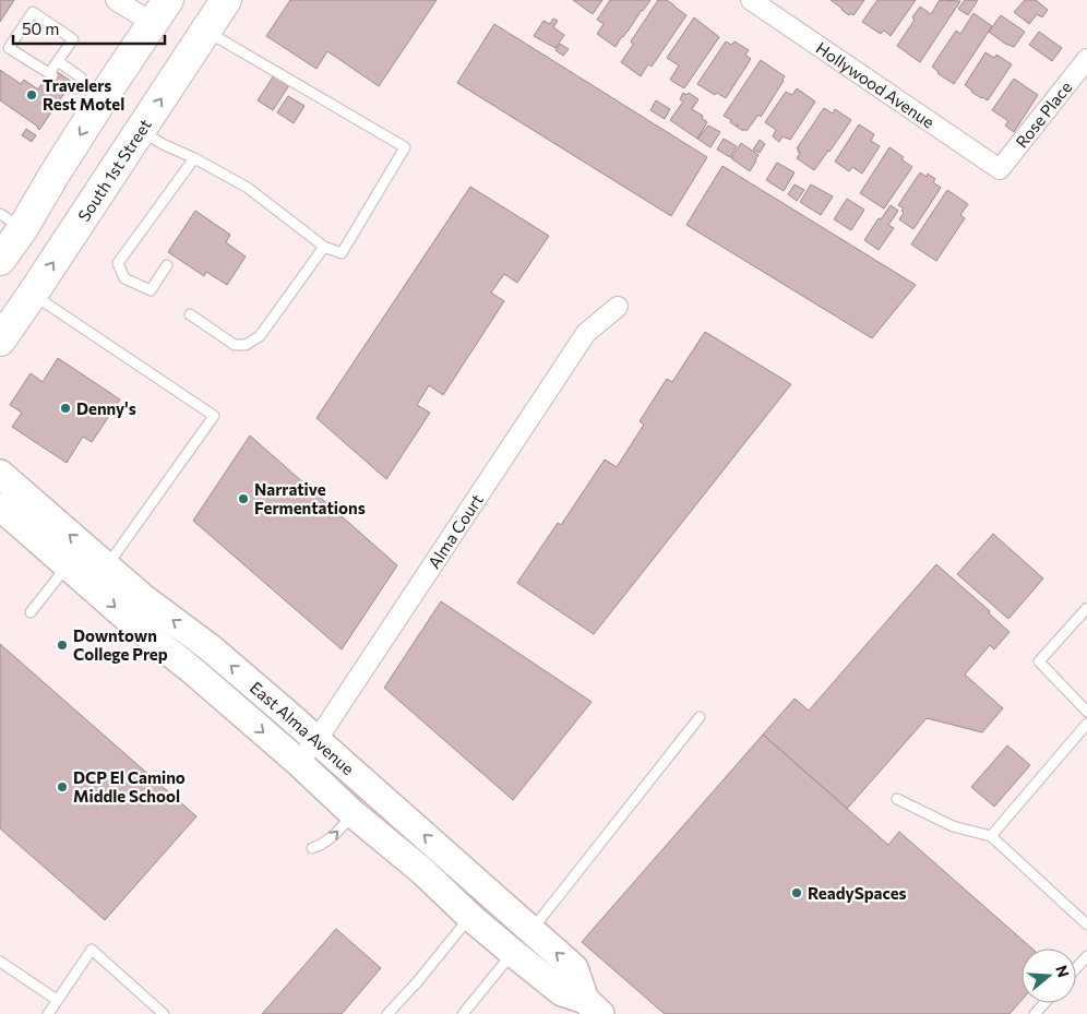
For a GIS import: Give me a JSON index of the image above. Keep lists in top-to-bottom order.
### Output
{
  "streets": {
    "main road": ["South 1st Street", "East Alma Avenue"],
    "street": ["Hollywood Avenue", "Rose Place", "Alma Court"]
  },
  "crossings": [
    ["Hollywood Avenue", "Rose Place"],
    ["Alma Court", "East Alma Avenue"]
  ],
  "places": [
    "Travelers Rest Motel",
    "Denny's",
    "Narrative Fermentations",
    "Downtown College Prep",
    "DCP El Camino Middle School",
    "ReadySpaces"
  ],
  "scale_bar": "50 m",
  "north": "right"
}
